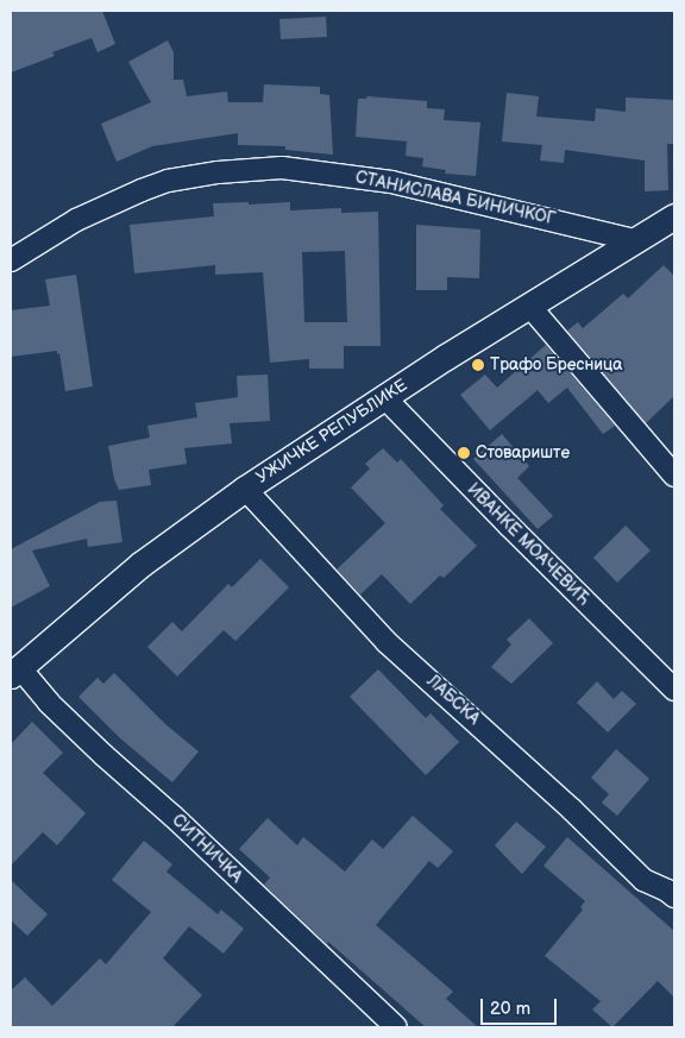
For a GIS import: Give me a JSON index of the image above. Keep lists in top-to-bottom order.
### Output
{
  "streets": {
    "street": [
      "СТАНИСЛАВА БИНИЧКОГ",
      "УЖИЧКЕ РЕПУБЛИКЕ",
      "ИВАНКЕ МОАЧЕВИЋ",
      "ЛАБСКА",
      "СИТНИЧКА"
    ]
  },
  "crossings": [
    ["СТАНИСЛАВА БИНИЧКОГ", "УЖИЧКЕ РЕПУБЛИКЕ"],
    ["УЖИЧКЕ РЕПУБЛИКЕ", "ИВАНКЕ МОАЧЕВИЋ"],
    ["УЖИЧКЕ РЕПУБЛИКЕ", "ЛАБСКА"],
    ["УЖИЧКЕ РЕПУБЛИКЕ", "СИТНИЧКА"]
  ],
  "places": ["Трафо Бресница", "Стовариште"],
  "scale_bar": "20 m"
}
